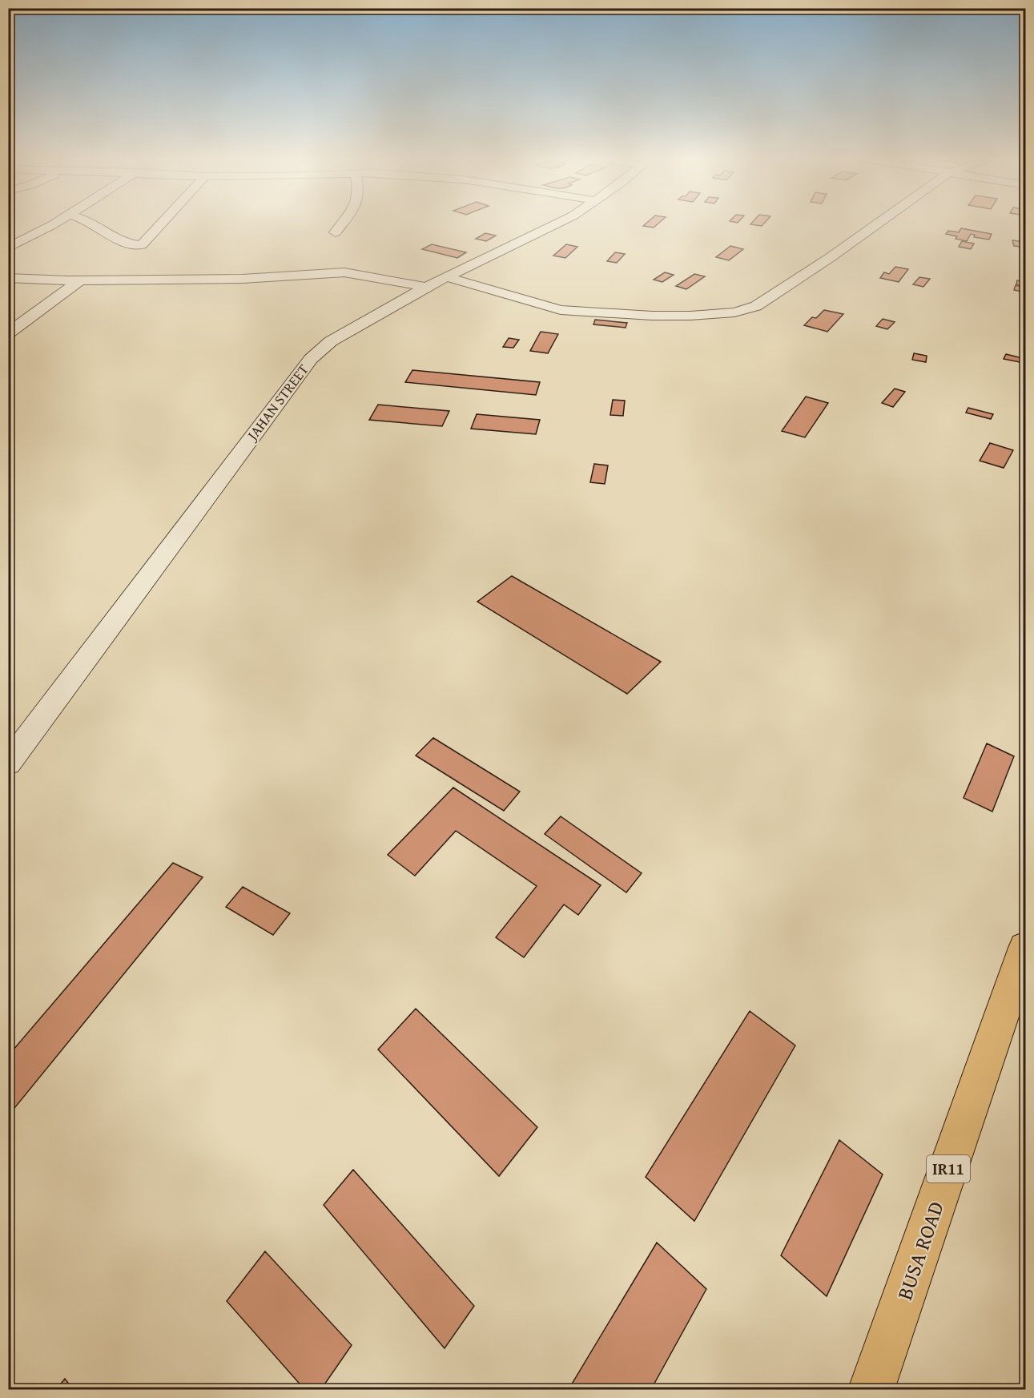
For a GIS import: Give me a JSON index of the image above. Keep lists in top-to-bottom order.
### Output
{
  "streets": {
    "main road": ["IR11", "BUSA ROAD"],
    "street": ["JAHAN STREET"]
  }
}
